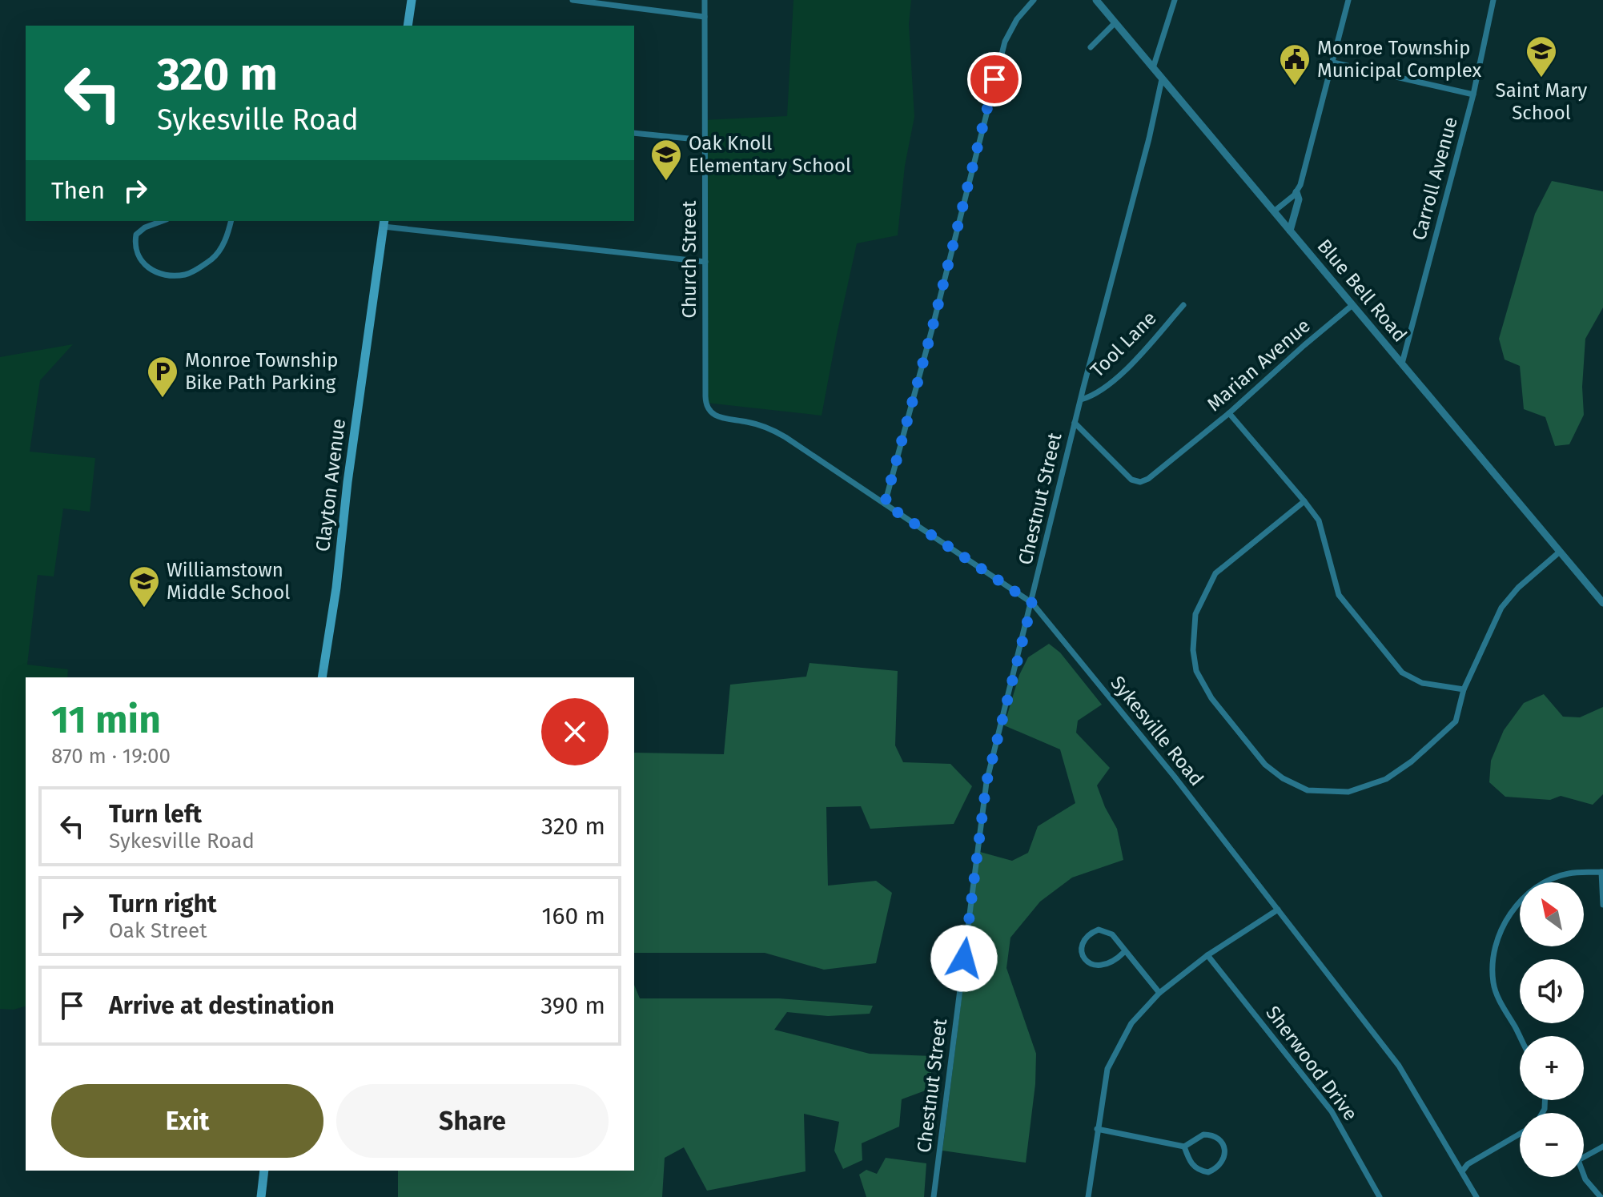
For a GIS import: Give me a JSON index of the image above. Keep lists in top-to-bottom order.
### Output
{
  "streets": {
    "main road": ["Clayton Avenue"],
    "street": [
      "Carroll Avenue",
      "Church Street",
      "Blue Bell Road",
      "Tool Lane",
      "Marian Avenue",
      "Chestnut Street",
      "Sykesville Road",
      "Sherwood Drive"
    ]
  },
  "crossings": [
    ["Carroll Avenue", "Blue Bell Road"],
    ["Church Street", "Sykesville Road"],
    ["Blue Bell Road", "Marian Avenue"],
    ["Blue Bell Road", "Chestnut Street"],
    ["Tool Lane", "Chestnut Street"],
    ["Marian Avenue", "Chestnut Street"],
    ["Chestnut Street", "Sykesville Road"]
  ],
  "places": {
    "school or university": ["Saint Mary School", "Oak Knoll Elementary School", "Williamstown Middle School"],
    "public building": ["Monroe Township Municipal Complex"],
    "parking": ["Monroe Township Bike Path Parking"]
  },
  "north": "top left",
  "page": {
    "turn": ["320 m", "Sykesville Road"],
    "then": "Then",
    "heading": ["11 min", "870 m · 19:00"],
    "list": [
      {
        "name": "Turn left",
        "note": "Sykesville Road",
        "value": "320 m"
      },
      {
        "name": "Turn right",
        "note": "Oak Street",
        "value": "160 m"
      },
      {
        "name": "Arrive at destination",
        "value": "390 m"
      }
    ],
    "map_buttons": ["+", "−"],
    "buttons": ["Exit", "Share"]
  }
}
